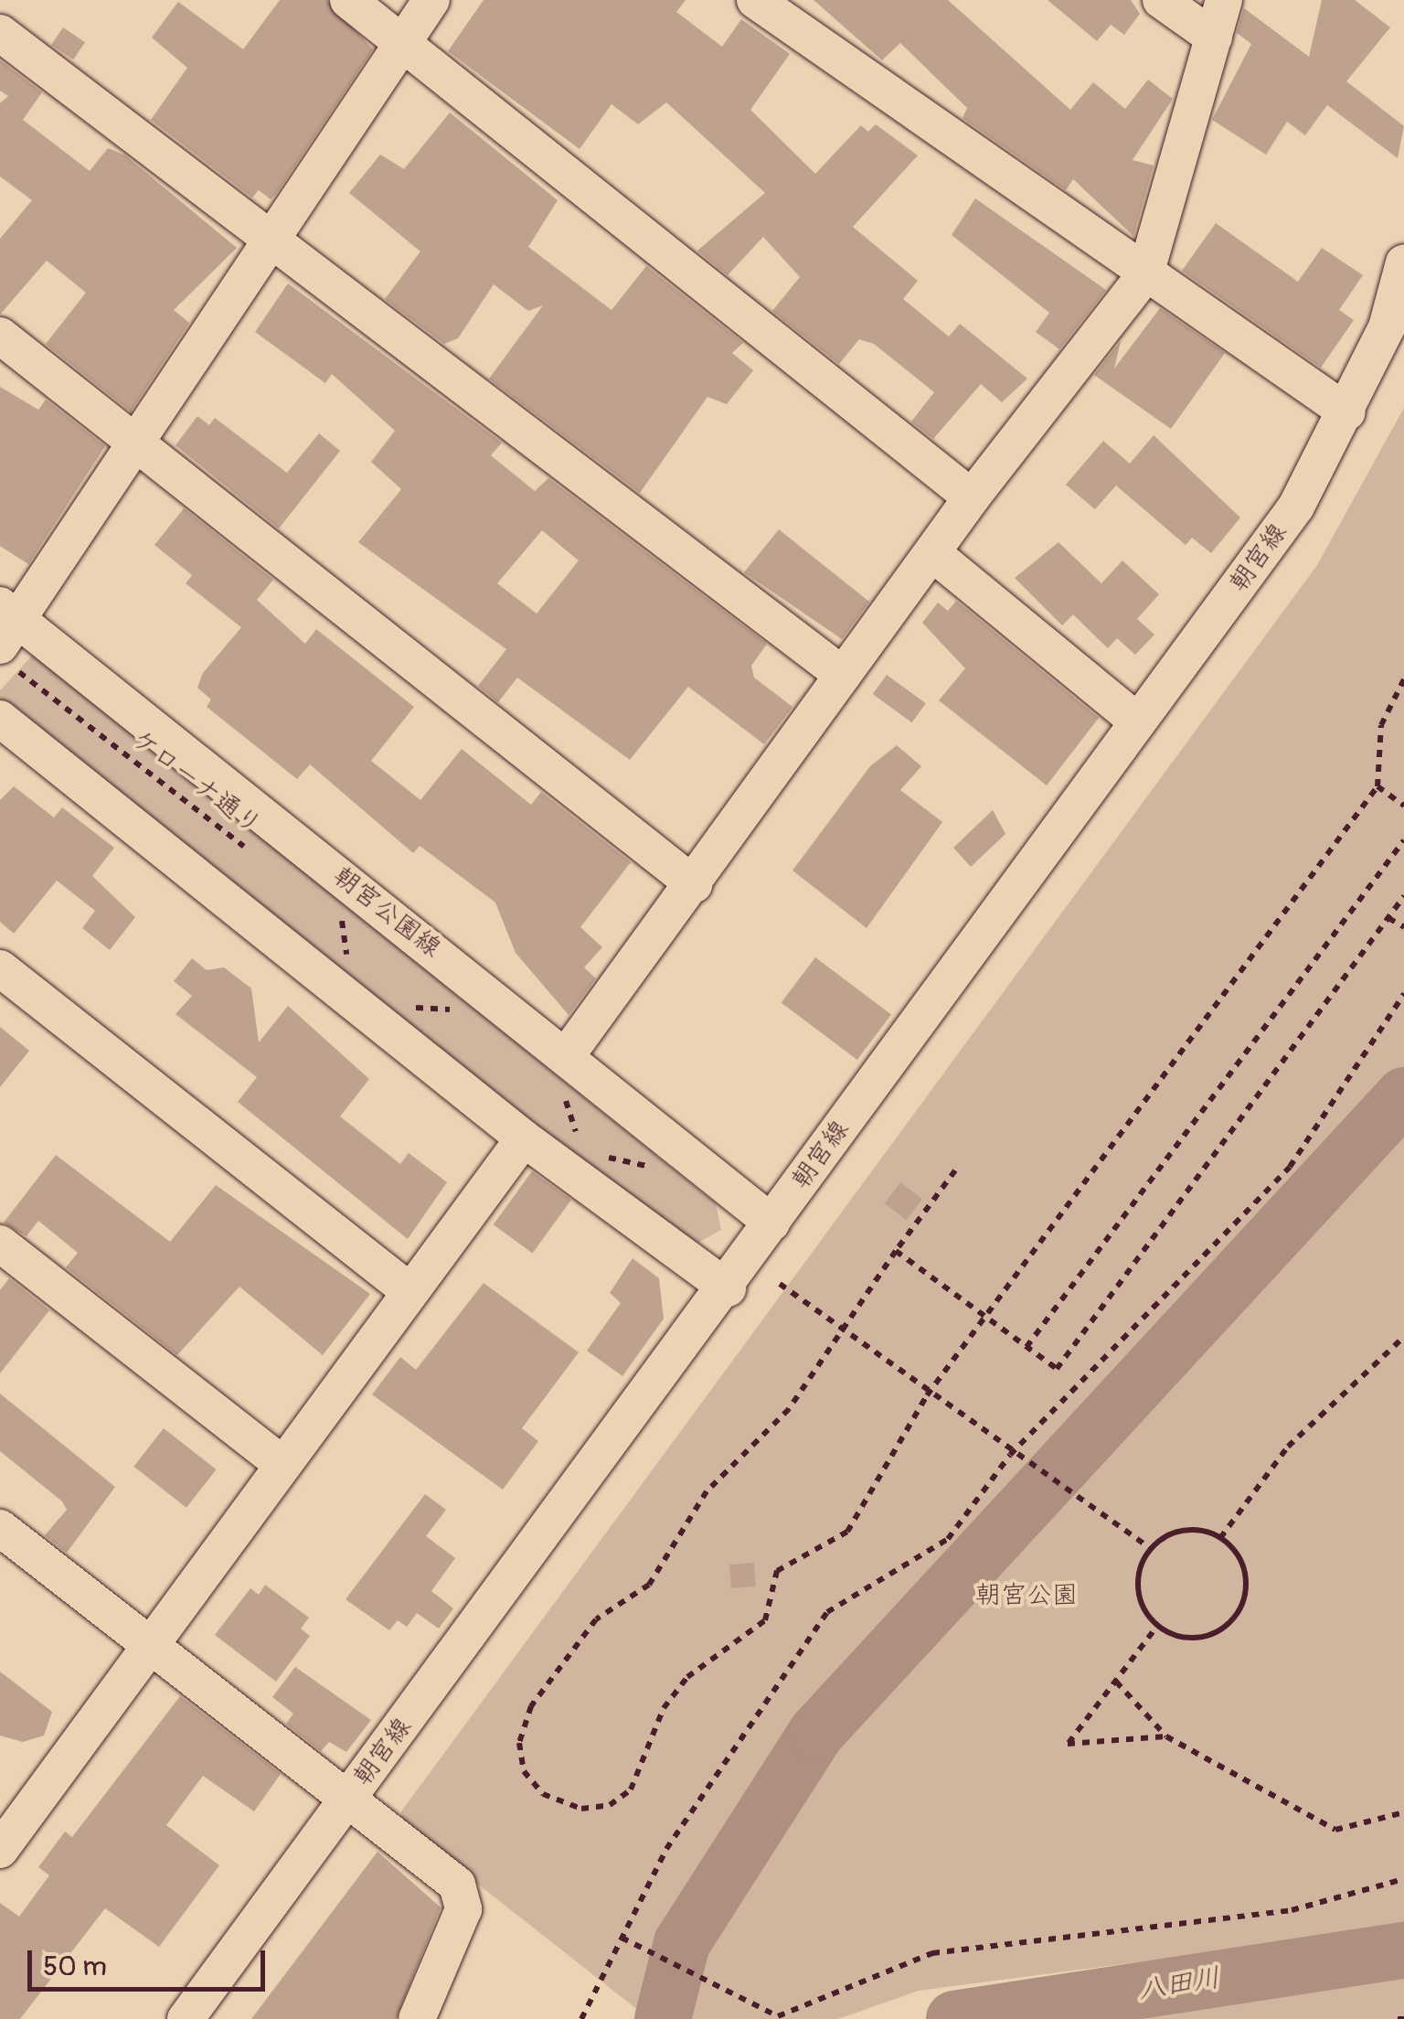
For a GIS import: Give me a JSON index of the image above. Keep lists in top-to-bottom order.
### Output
{
  "streets": {
    "street": ["朝宮線", "朝宮公園線"],
    "path": ["ケローナ通り"]
  },
  "crossings": [
    ["朝宮線", "朝宮公園線"],
    ["ケローナ通り", "朝宮公園線"]
  ],
  "water": ["八田川"],
  "parks": ["朝宮公園"],
  "scale_bar": "50 m"
}
